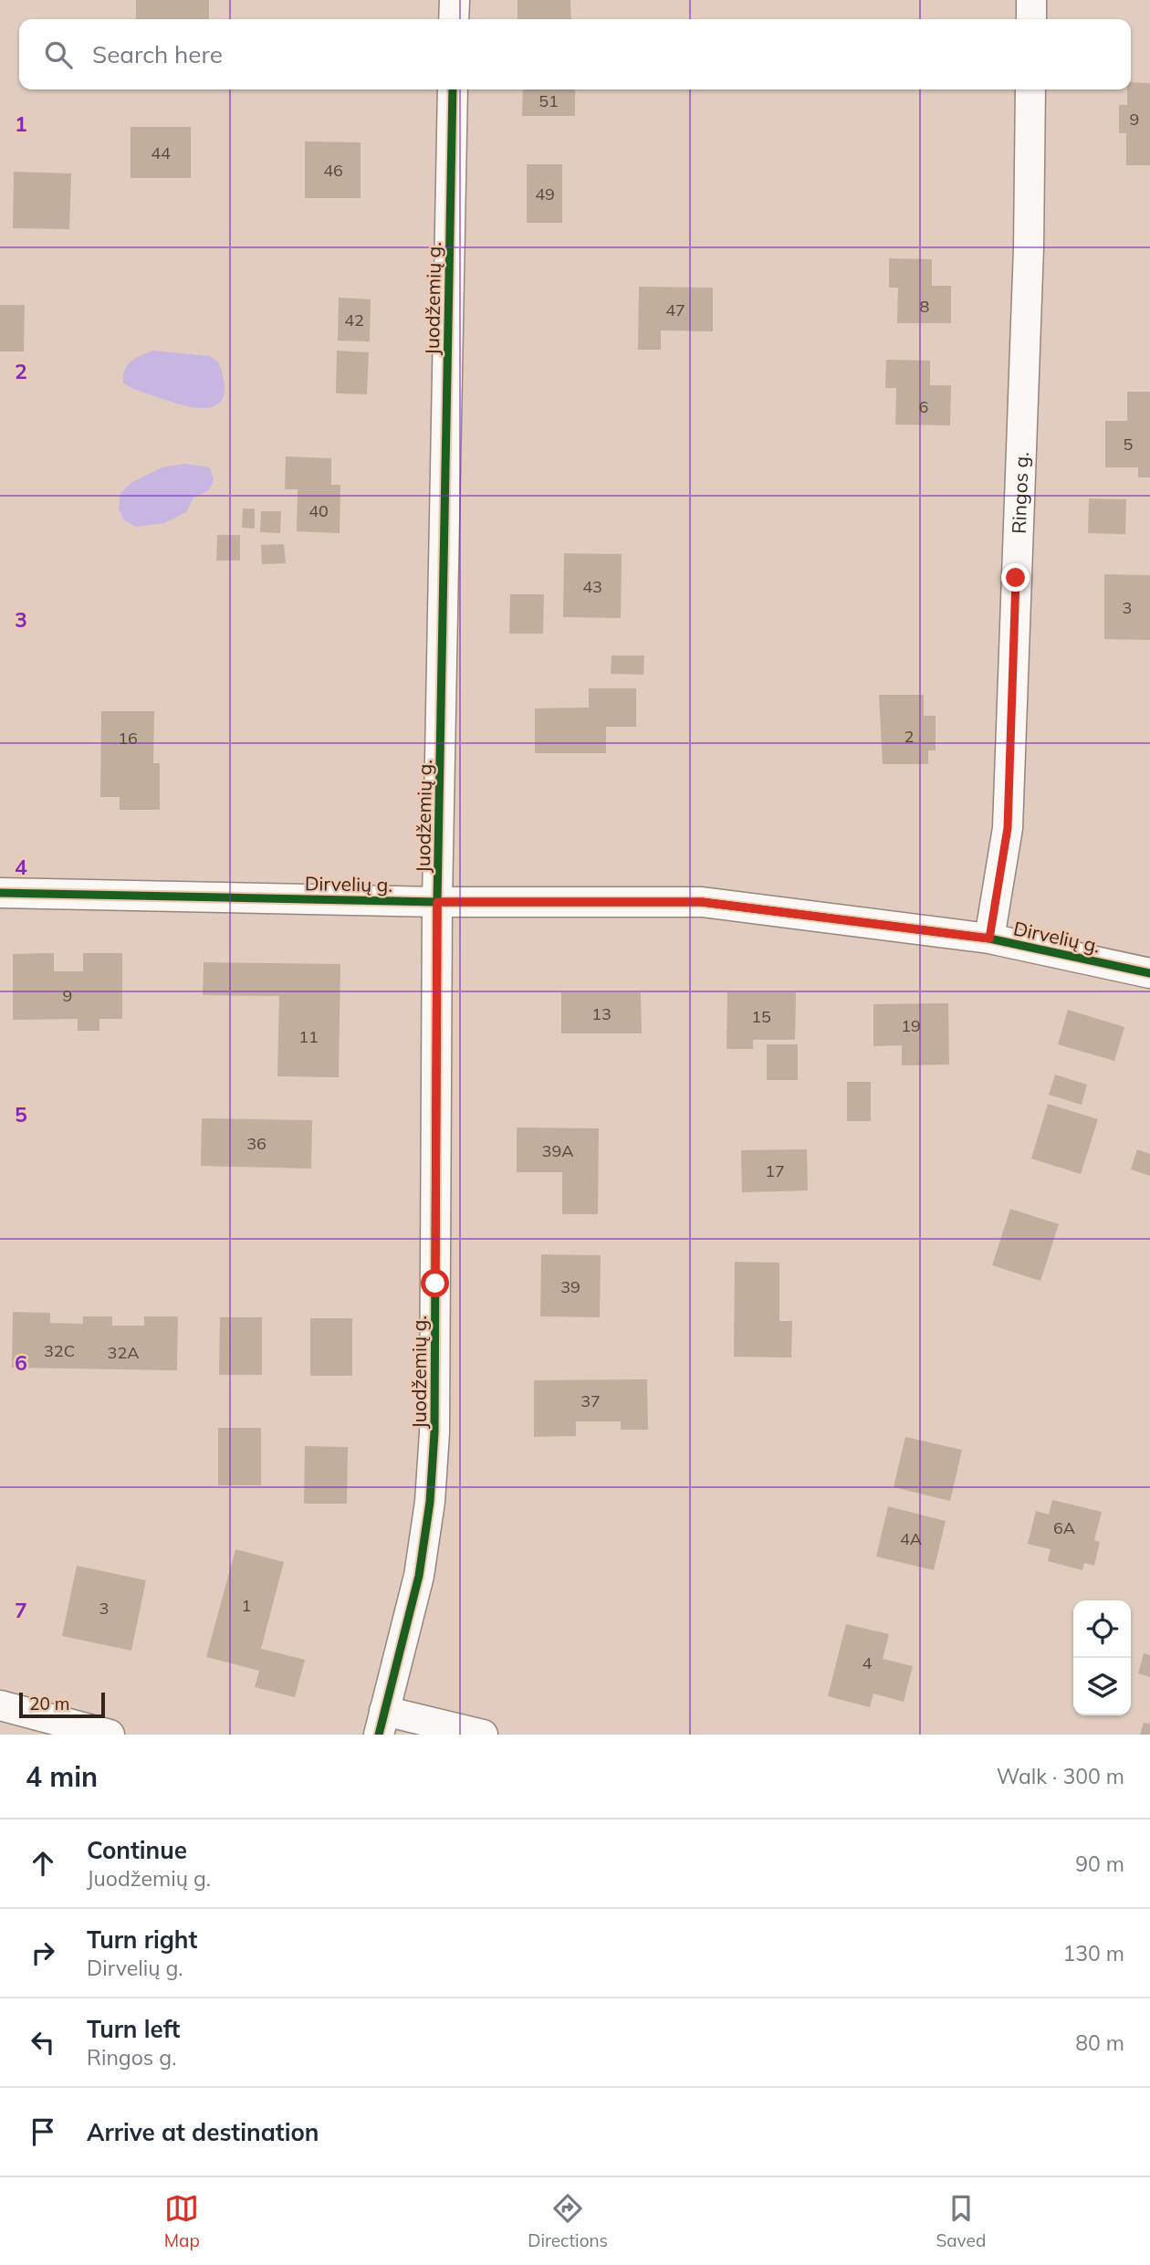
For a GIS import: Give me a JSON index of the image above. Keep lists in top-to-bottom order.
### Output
{
  "streets": {
    "street": ["Juodžemių g.", "Ringos g.", "Dirvelių g."]
  },
  "crossings": [
    ["Juodžemių g.", "Dirvelių g."],
    ["Ringos g.", "Dirvelių g."]
  ],
  "house_numbers": [
    "51",
    "9",
    "44",
    "46",
    "49",
    "8",
    "47",
    "42",
    "6",
    "5",
    "40",
    "43",
    "3",
    "2",
    "16",
    "9",
    "13",
    "15",
    "19",
    "11",
    "36",
    "39A",
    "17",
    "39",
    "32C",
    "32A",
    "37",
    "6A",
    "4A",
    "1",
    "3",
    "4"
  ],
  "scale_bar": "20 m",
  "page": {
    "search": "Search here",
    "scale": "20 m",
    "heading": ["4 min", "Walk · 300 m"],
    "list": [
      ["Continue", "Juodžemių g.", "90 m"],
      ["Turn right", "Dirvelių g.", "130 m"],
      ["Turn left", "Ringos g.", "80 m"],
      "Arrive at destination"
    ],
    "nav": ["Map", "Directions", "Saved"]
  },
  "grid": {
    "rows": [
      "1",
      "2",
      "3",
      "4",
      "5",
      "6",
      "7"
    ]
  }
}
